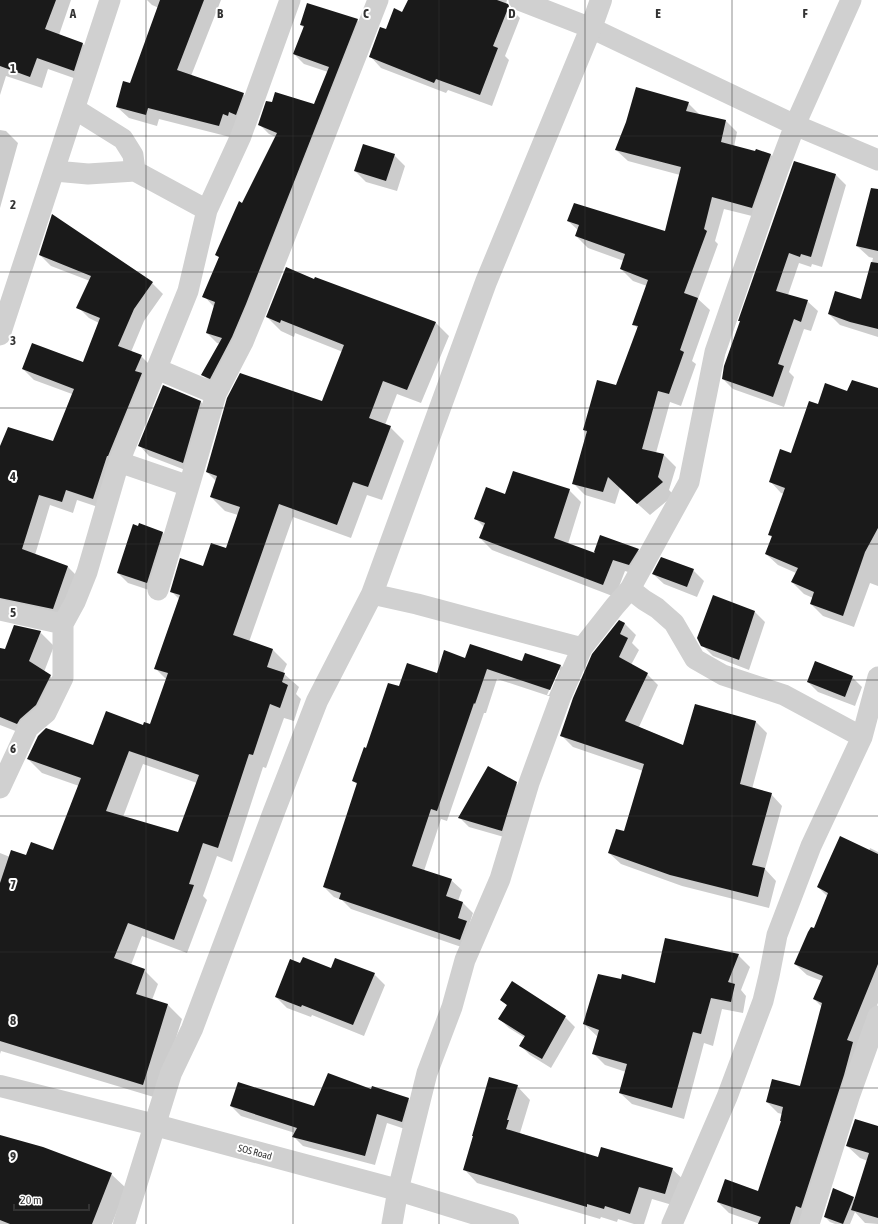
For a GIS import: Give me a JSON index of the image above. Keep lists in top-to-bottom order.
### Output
{
  "streets": {
    "street": ["SOS Road"]
  },
  "scale_bar": "20 m",
  "grid": {
    "columns": [
      "A",
      "B",
      "C",
      "D",
      "E",
      "F"
    ],
    "rows": [
      "1",
      "2",
      "3",
      "4",
      "5",
      "6",
      "7",
      "8",
      "9"
    ]
  }
}
